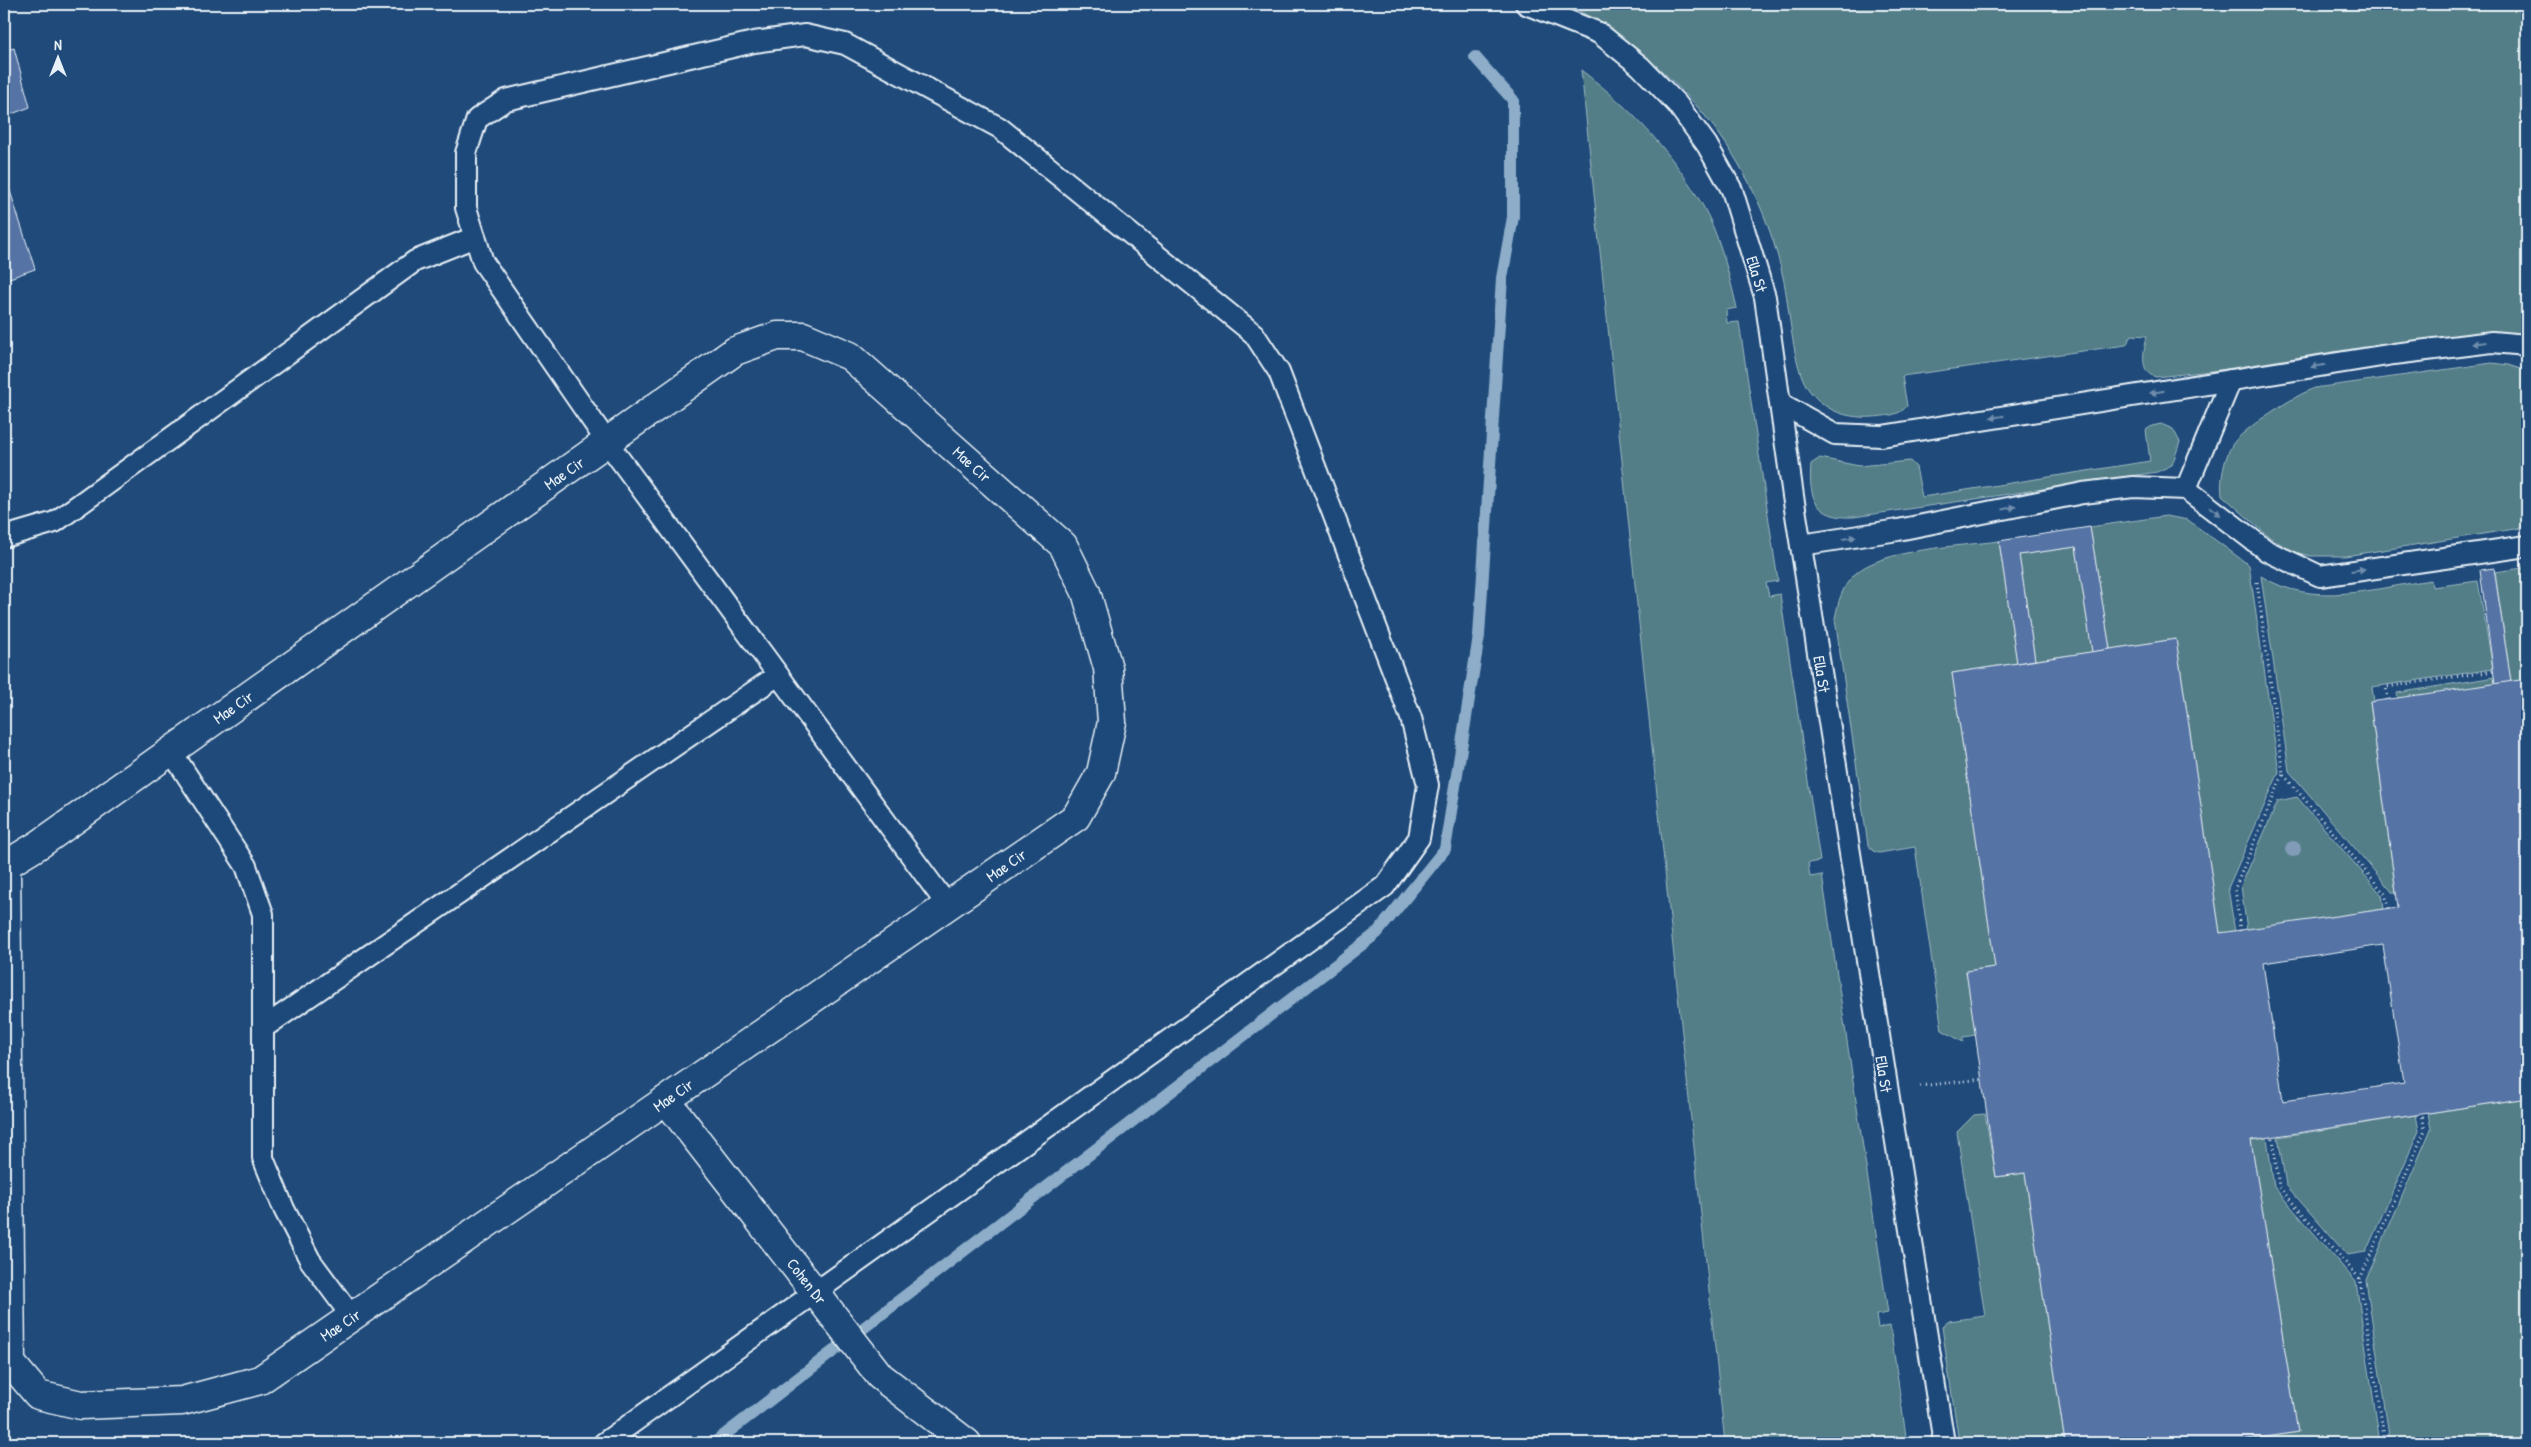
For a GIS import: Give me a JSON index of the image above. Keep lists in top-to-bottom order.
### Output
{
  "streets": {
    "street": ["Mae Cir", "Cohen Dr"],
    "lane": ["Ella St"]
  },
  "crossings": [
    ["Mae Cir", "Cohen Dr"]
  ],
  "north": "top"
}
